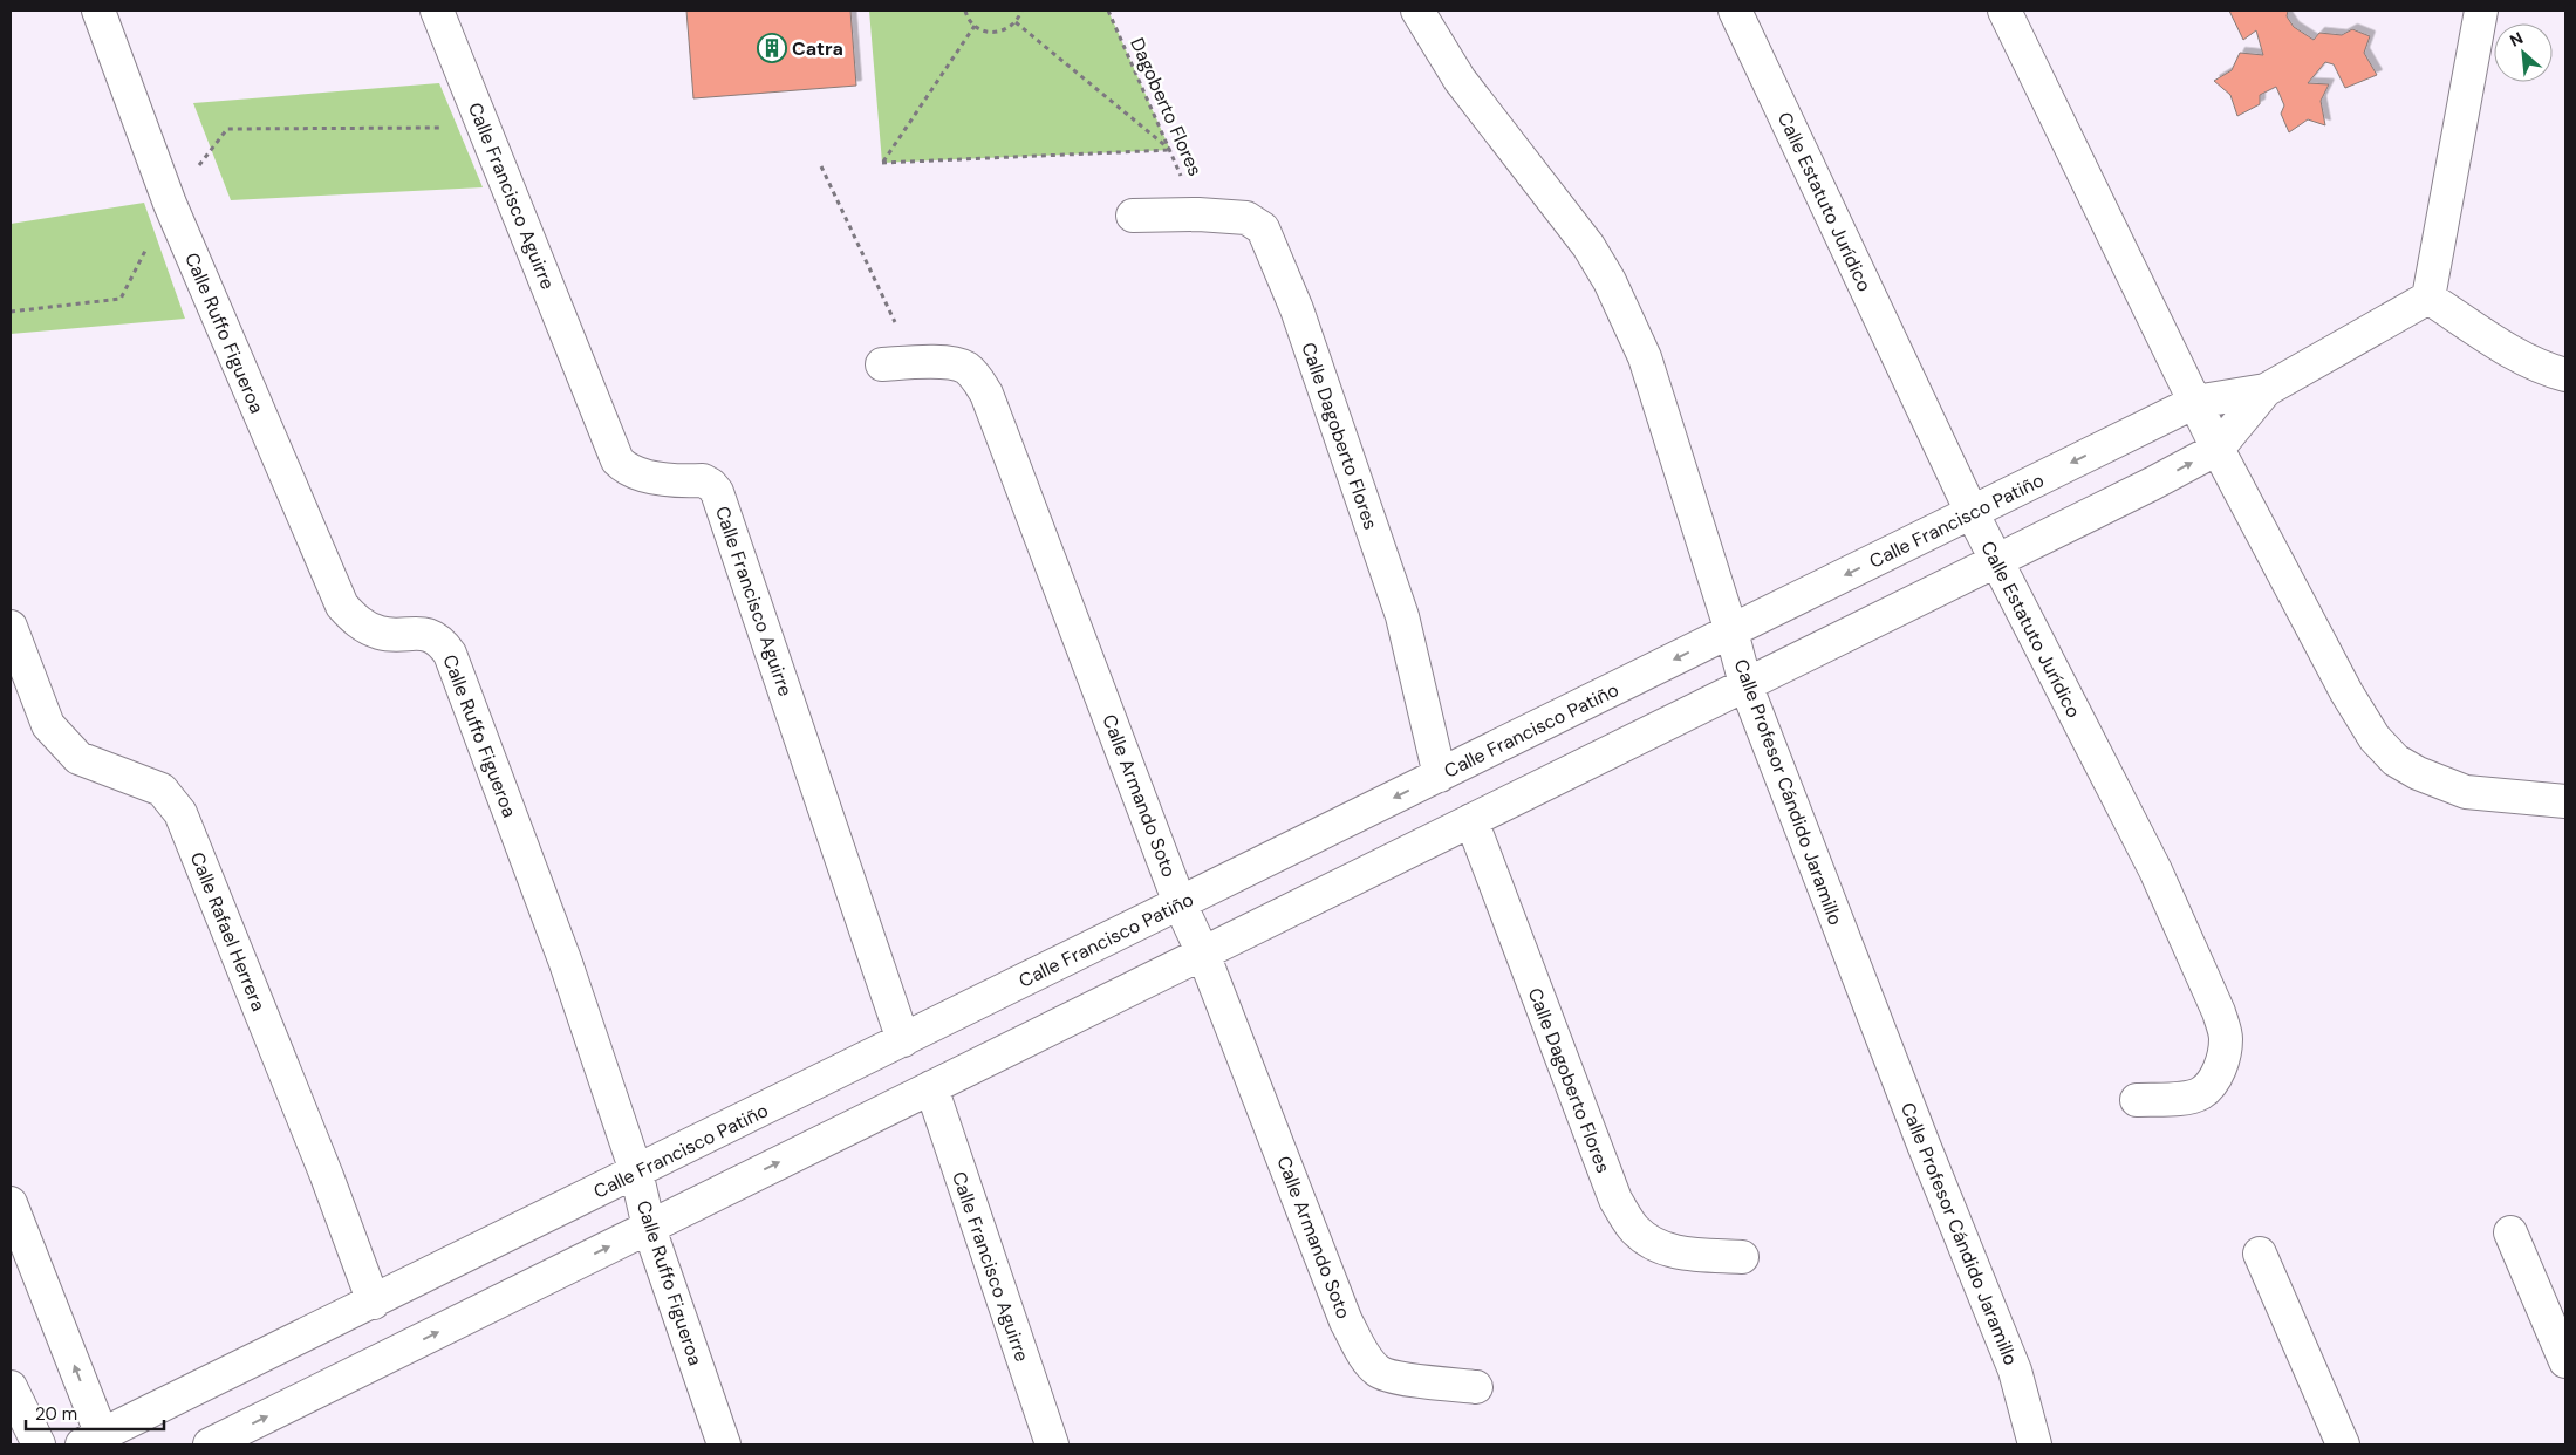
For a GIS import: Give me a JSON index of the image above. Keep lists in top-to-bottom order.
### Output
{
  "streets": {
    "street": [
      "Calle Francisco Aguirre",
      "Calle Estatuto Jurídico",
      "Calle Ruffo Figueroa",
      "Calle Dagoberto Flores",
      "Calle Francisco Patiño",
      "Calle Profesor Cándido Jaramillo",
      "Calle Armando Soto",
      "Calle Rafael Herrera"
    ],
    "path": ["Dagoberto Flores"]
  },
  "crossings": [
    ["Dagoberto Flores", "Calle Dagoberto Flores"],
    ["Calle Francisco Aguirre", "Calle Francisco Patiño"],
    ["Calle Estatuto Jurídico", "Calle Francisco Patiño"],
    ["Calle Ruffo Figueroa", "Calle Francisco Patiño"],
    ["Calle Dagoberto Flores", "Calle Francisco Patiño"],
    ["Calle Francisco Patiño", "Calle Profesor Cándido Jaramillo"],
    ["Calle Francisco Patiño", "Calle Armando Soto"],
    ["Calle Francisco Patiño", "Calle Rafael Herrera"]
  ],
  "places": {
    "building": ["Catra"]
  },
  "scale_bar": "20 m",
  "north": "top left"
}
